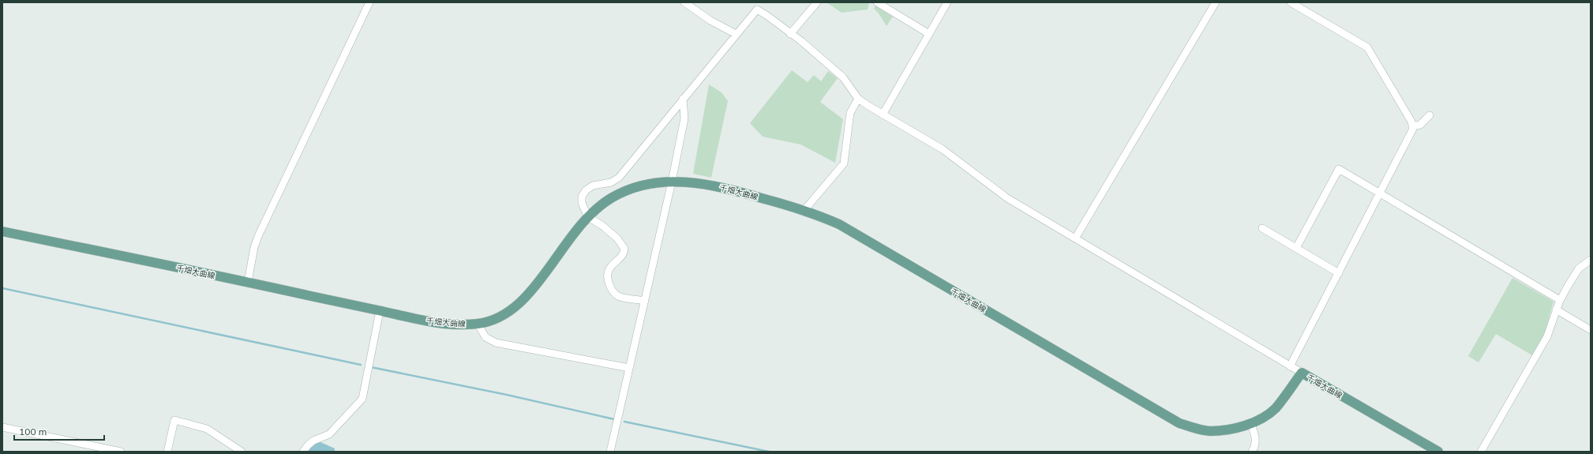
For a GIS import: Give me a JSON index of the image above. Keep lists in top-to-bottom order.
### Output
{
  "streets": {
    "main road": ["千畑大曲線"]
  },
  "scale_bar": "100 m"
}
